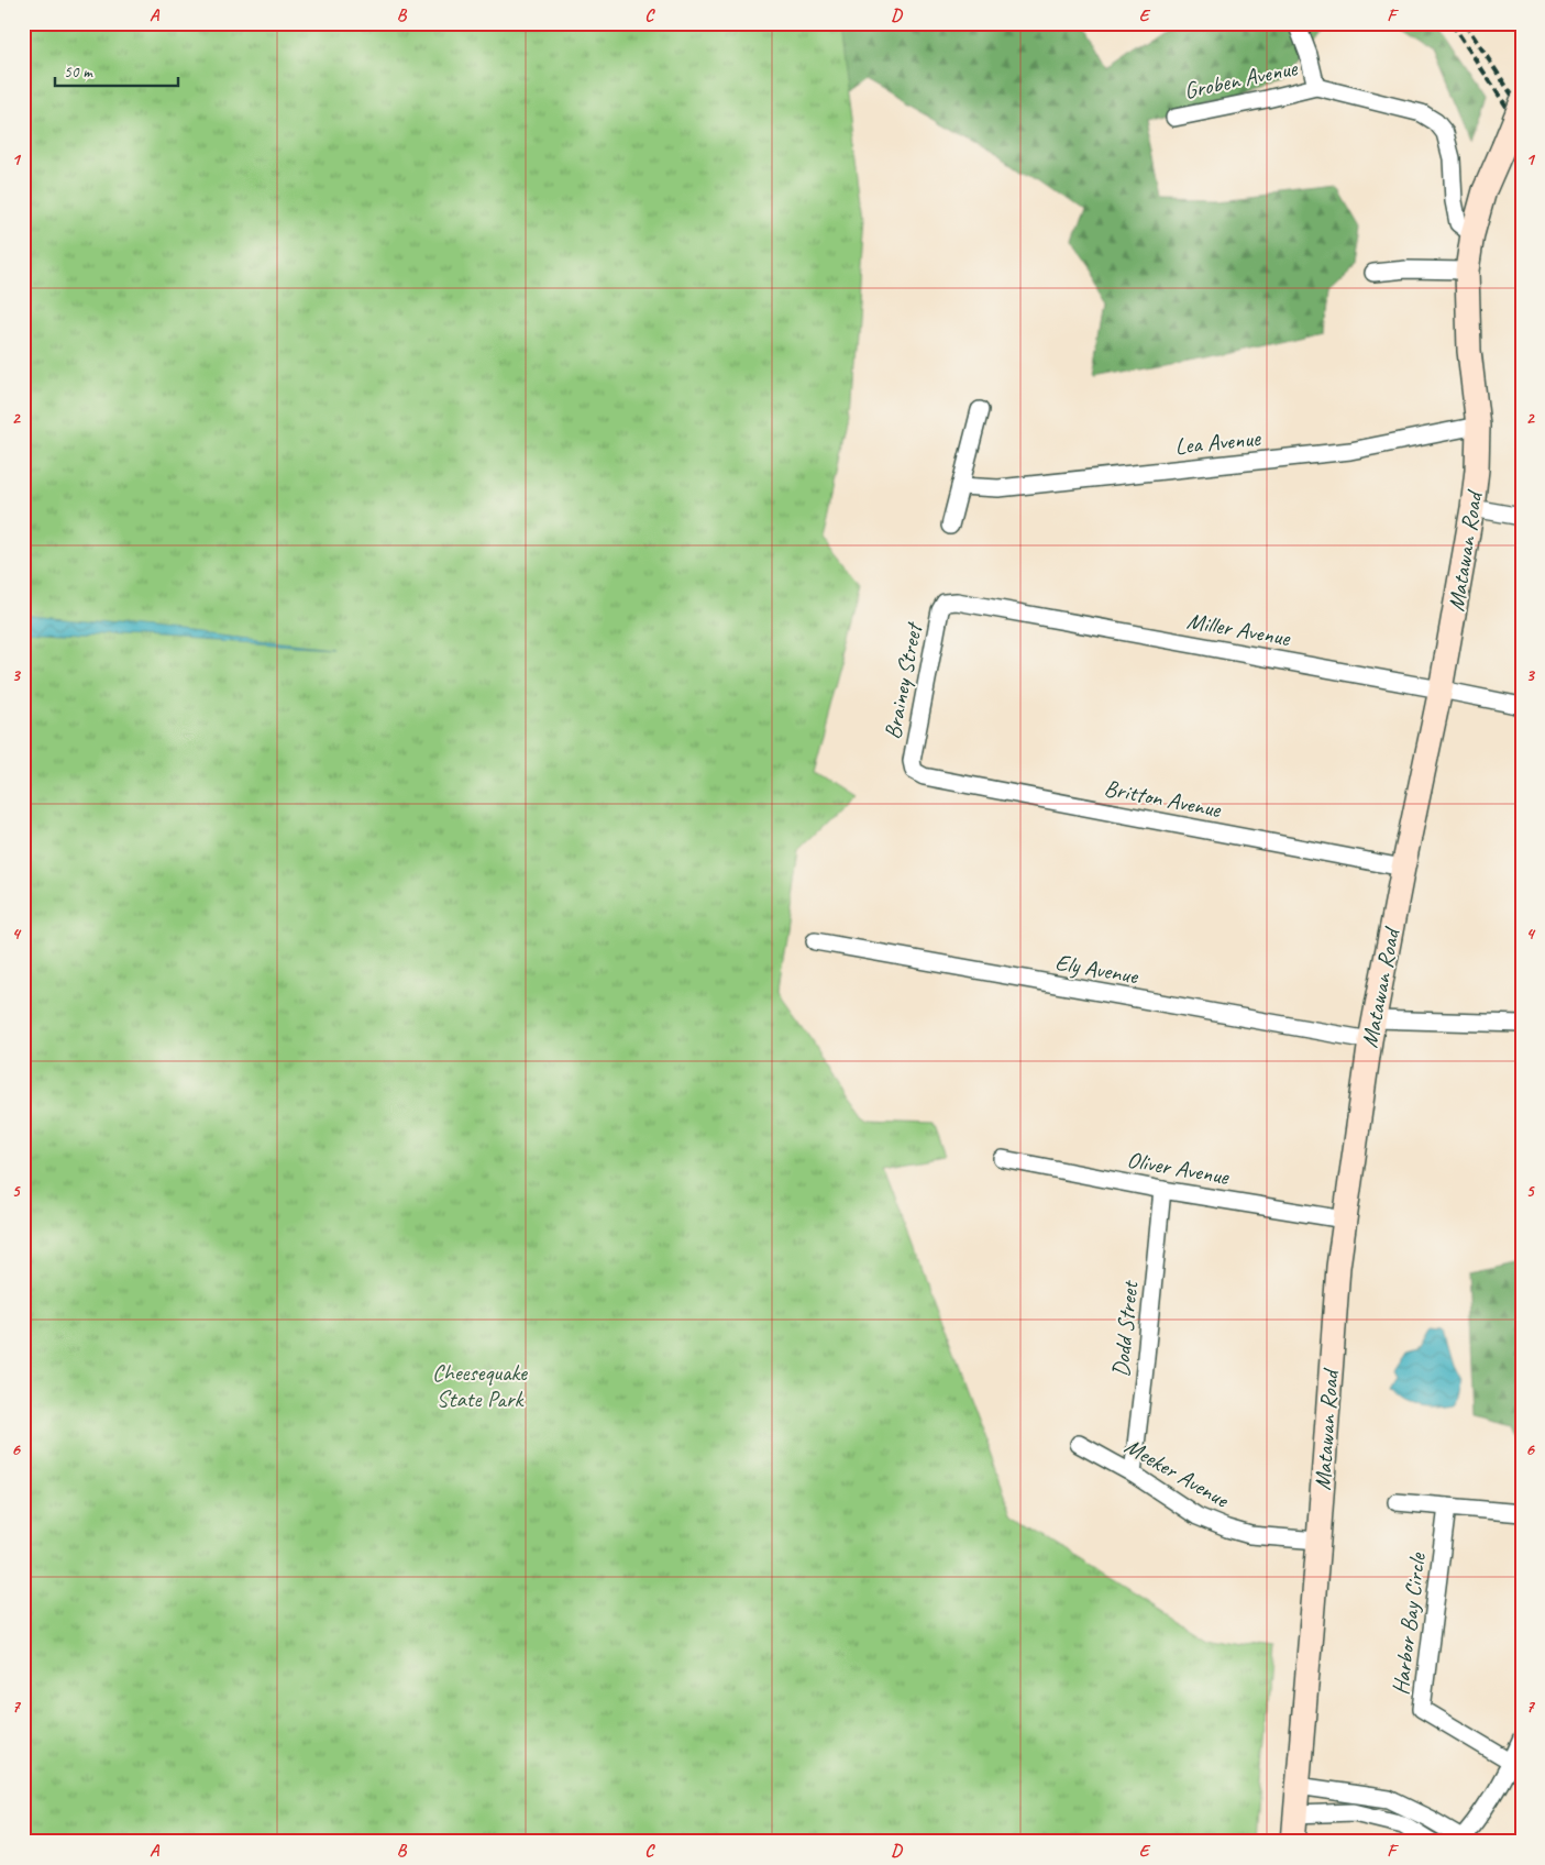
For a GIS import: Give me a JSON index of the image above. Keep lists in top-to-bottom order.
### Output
{
  "streets": {
    "main road": ["Matawan Road"],
    "street": [
      "Groben Avenue",
      "Lea Avenue",
      "Miller Avenue",
      "Brainey Street",
      "Britton Avenue",
      "Ely Avenue",
      "Oliver Avenue",
      "Dodd Street",
      "Meeker Avenue",
      "Harbor Bay Circle"
    ]
  },
  "crossings": [
    ["Lea Avenue", "Matawan Road"],
    ["Matawan Road", "Miller Avenue"],
    ["Matawan Road", "Britton Avenue"],
    ["Matawan Road", "Ely Avenue"],
    ["Matawan Road", "Oliver Avenue"],
    ["Matawan Road", "Meeker Avenue"],
    ["Miller Avenue", "Brainey Street"],
    ["Brainey Street", "Britton Avenue"],
    ["Oliver Avenue", "Dodd Street"],
    ["Dodd Street", "Meeker Avenue"]
  ],
  "parks": ["Cheesequake State Park"],
  "scale_bar": "50 m",
  "grid": {
    "columns": [
      "A",
      "B",
      "C",
      "D",
      "E",
      "F"
    ],
    "rows": [
      "1",
      "2",
      "3",
      "4",
      "5",
      "6",
      "7"
    ]
  }
}
